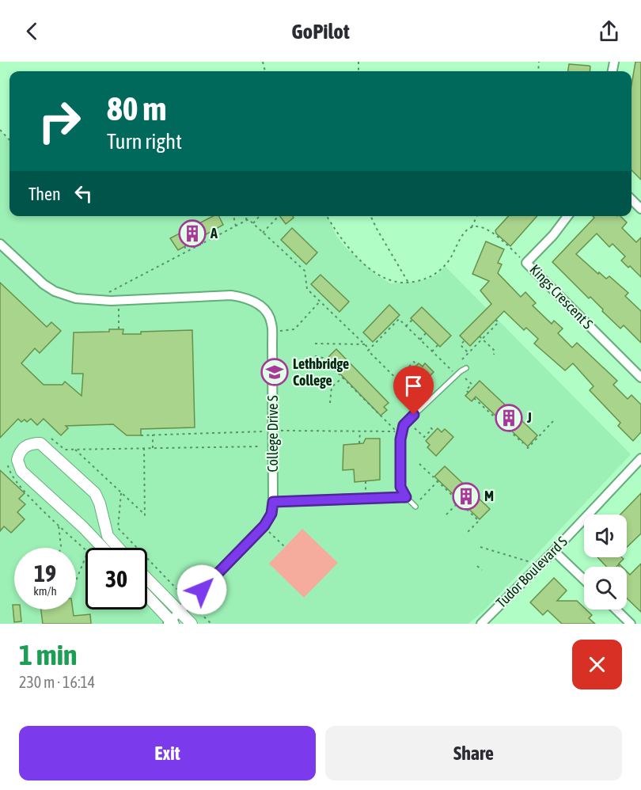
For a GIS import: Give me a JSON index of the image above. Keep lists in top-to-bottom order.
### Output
{
  "streets": {
    "street": ["Kings Crescent S", "College Drive S", "Tudor Boulevard S"]
  },
  "places": {
    "building": ["A", "J", "M"],
    "school or university": ["Lethbridge College"]
  },
  "page": {
    "header": "GoPilot",
    "turn": ["80 m", "Turn right"],
    "then": "Then",
    "speed": "19 km/h",
    "limit": "30",
    "heading": ["1 min", "230 m · 16:14"],
    "buttons": ["Exit", "Share"]
  }
}
